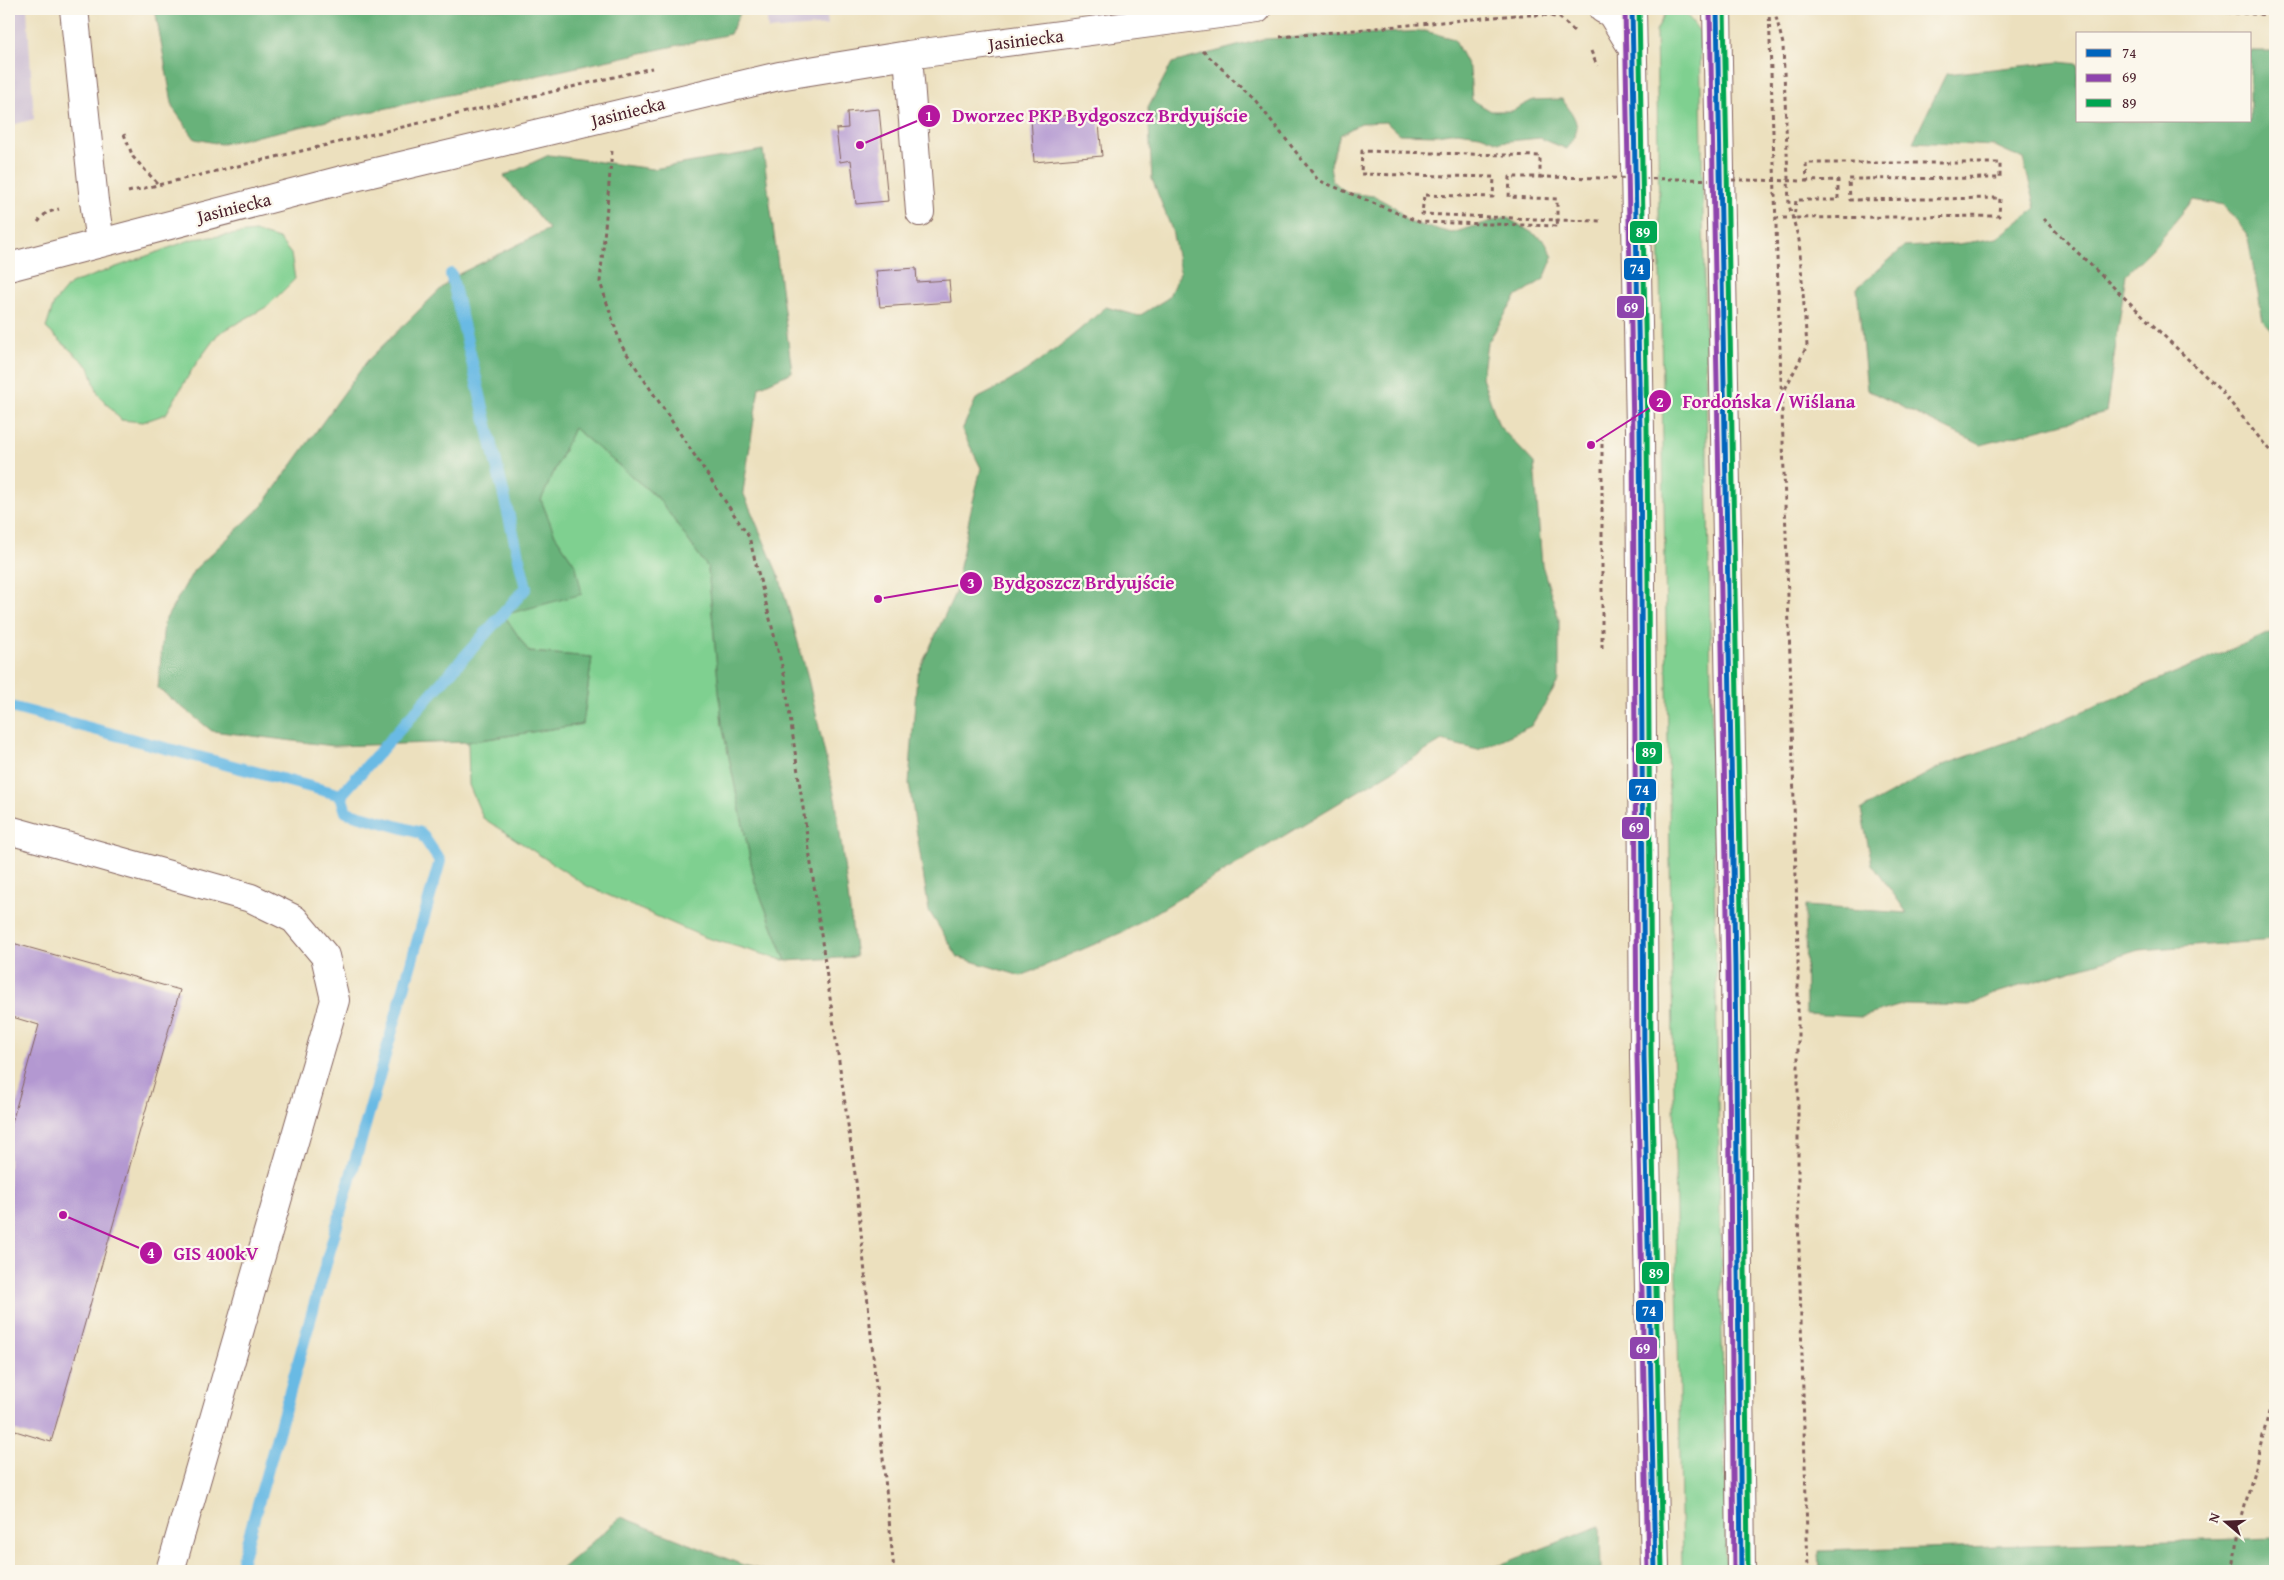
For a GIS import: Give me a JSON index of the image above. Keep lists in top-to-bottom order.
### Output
{
  "streets": {
    "main road": ["Jasiniecka"]
  },
  "places": [
    "Dworzec PKP Bydgoszcz Brdyujście",
    "Fordońska / Wiślana",
    "Bydgoszcz Brdyujście",
    "GIS 400kV"
  ],
  "lines": ["transit line 74", "transit line 69", "transit line 89"],
  "legend": ["74", "69", "89"],
  "north": "left"
}
